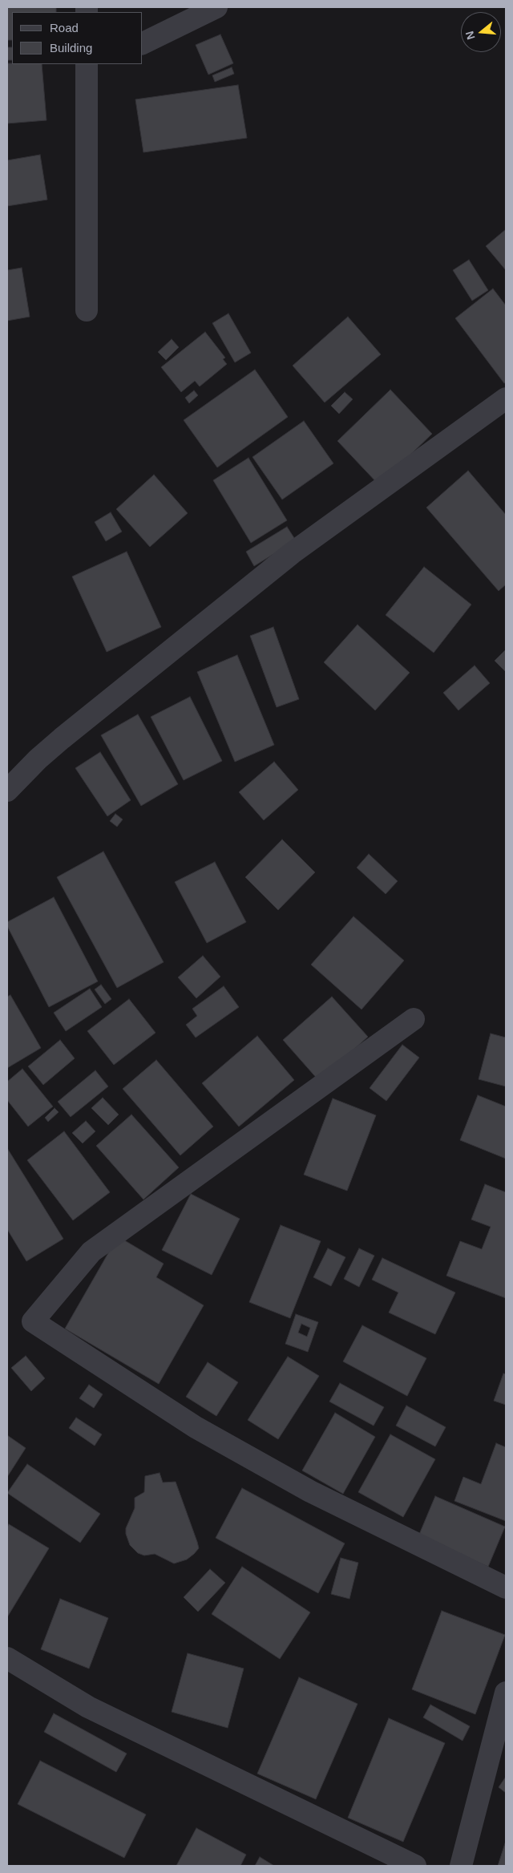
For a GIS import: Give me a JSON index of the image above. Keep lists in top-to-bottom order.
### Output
{
  "legend": ["Road", "Building"],
  "north": "left"
}
